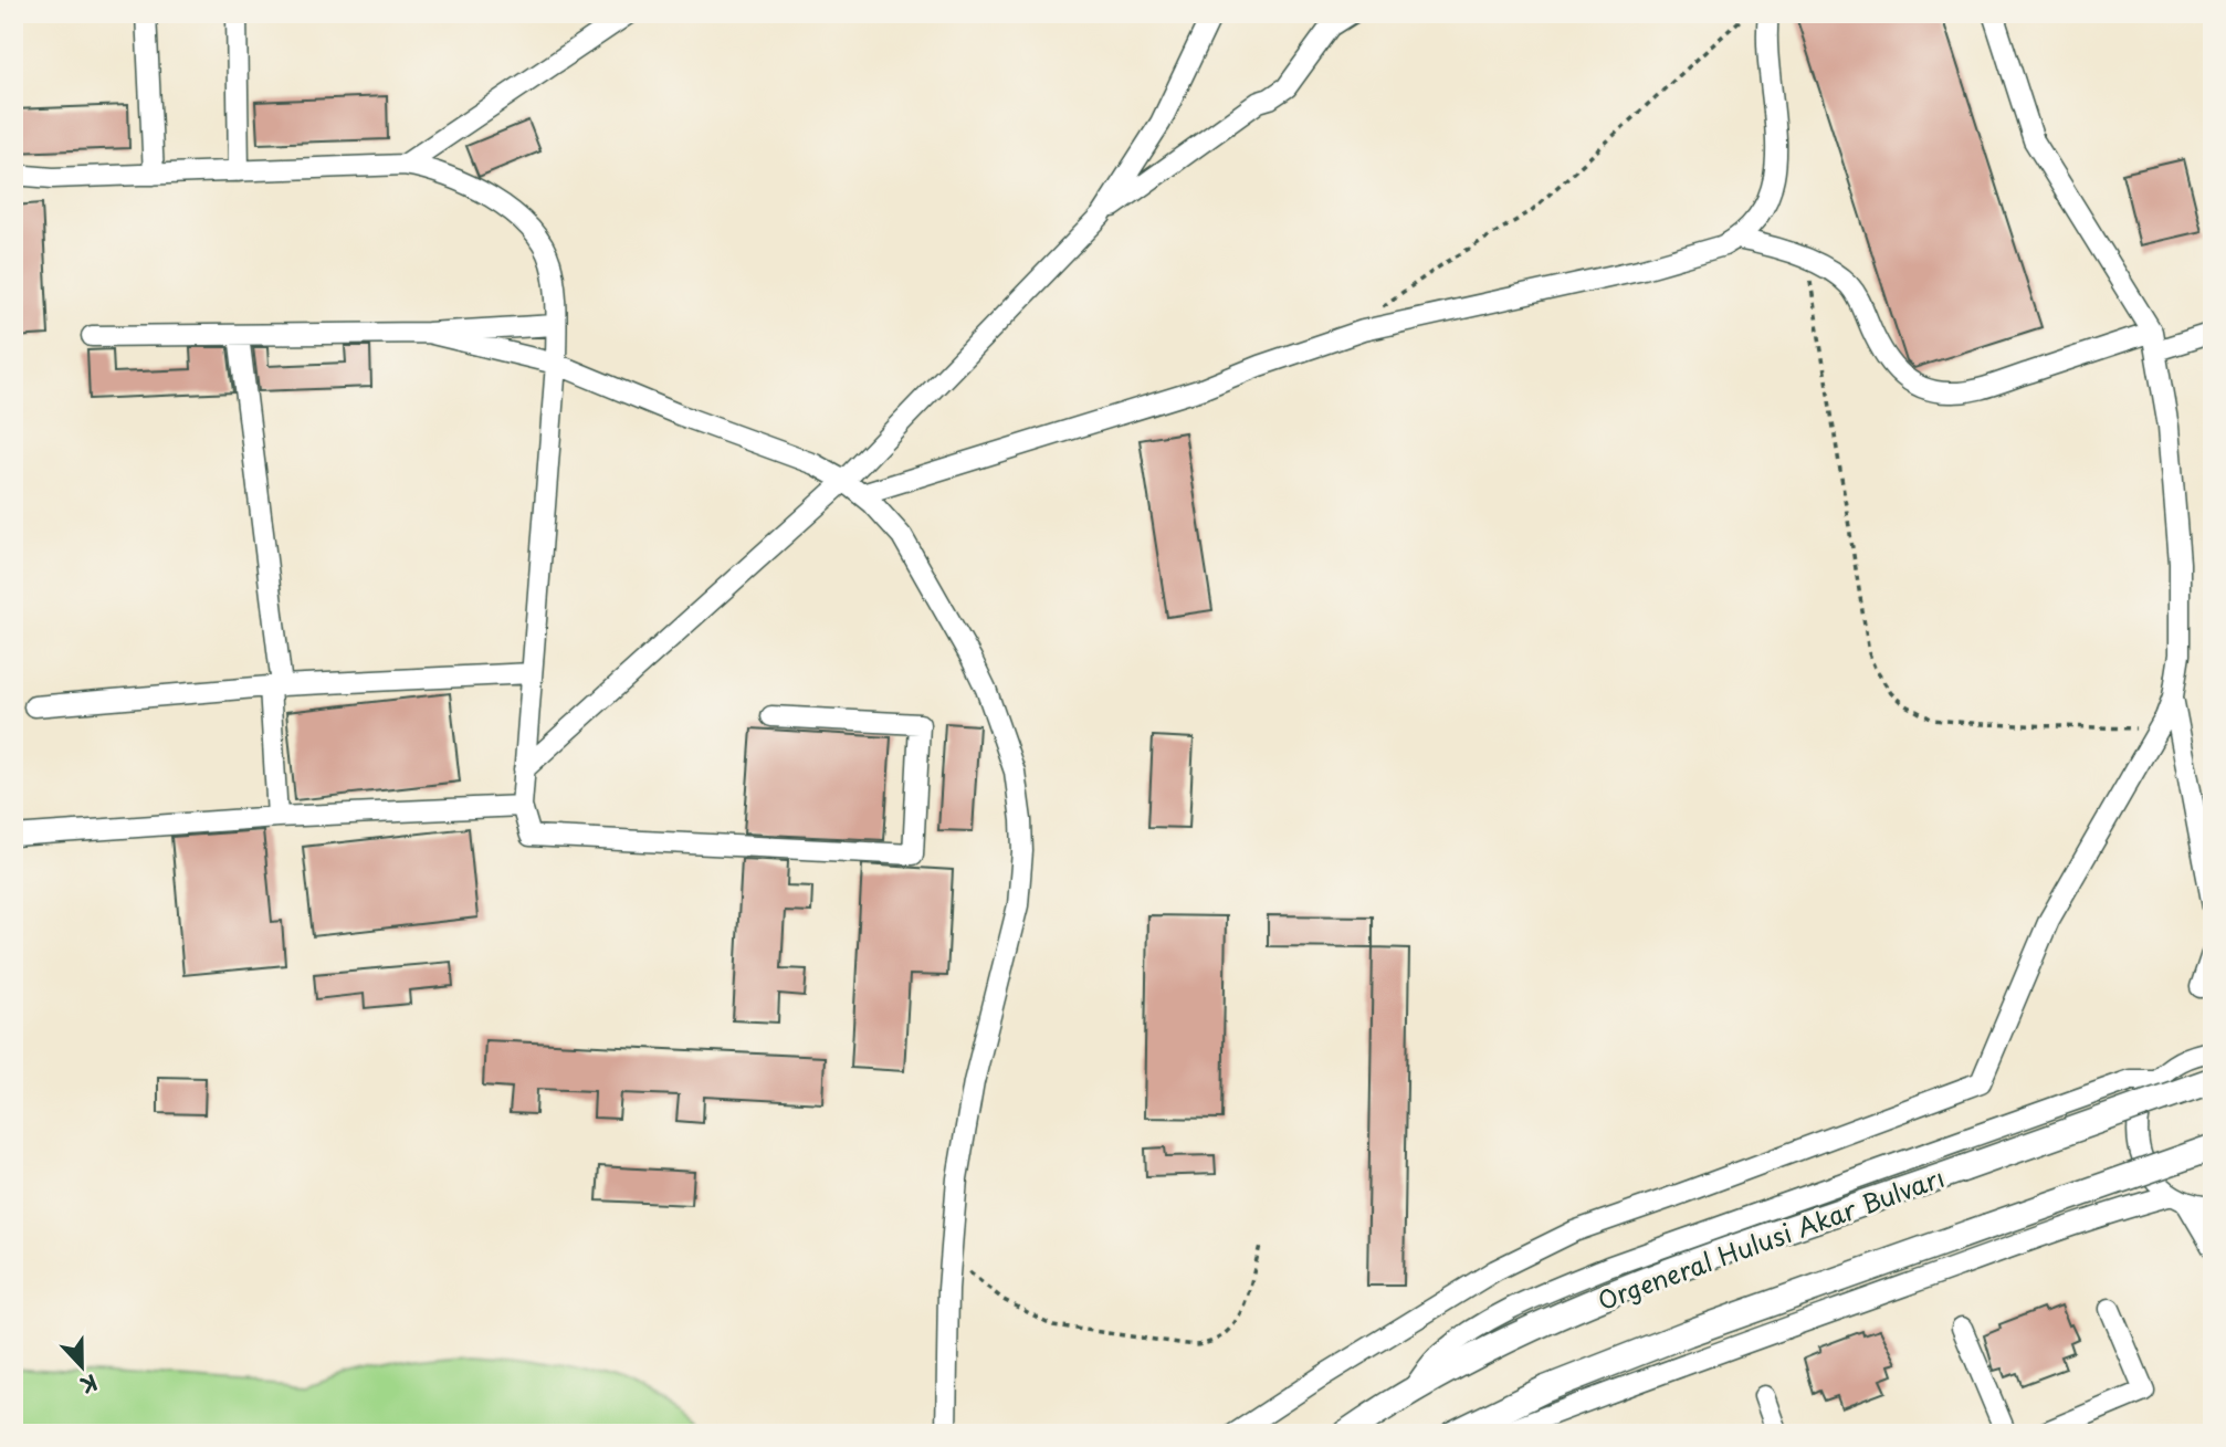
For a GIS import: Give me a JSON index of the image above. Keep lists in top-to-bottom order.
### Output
{
  "streets": {
    "main road": ["Orgeneral Hulusi Akar Bulvarı"]
  },
  "north": "bottom"
}
